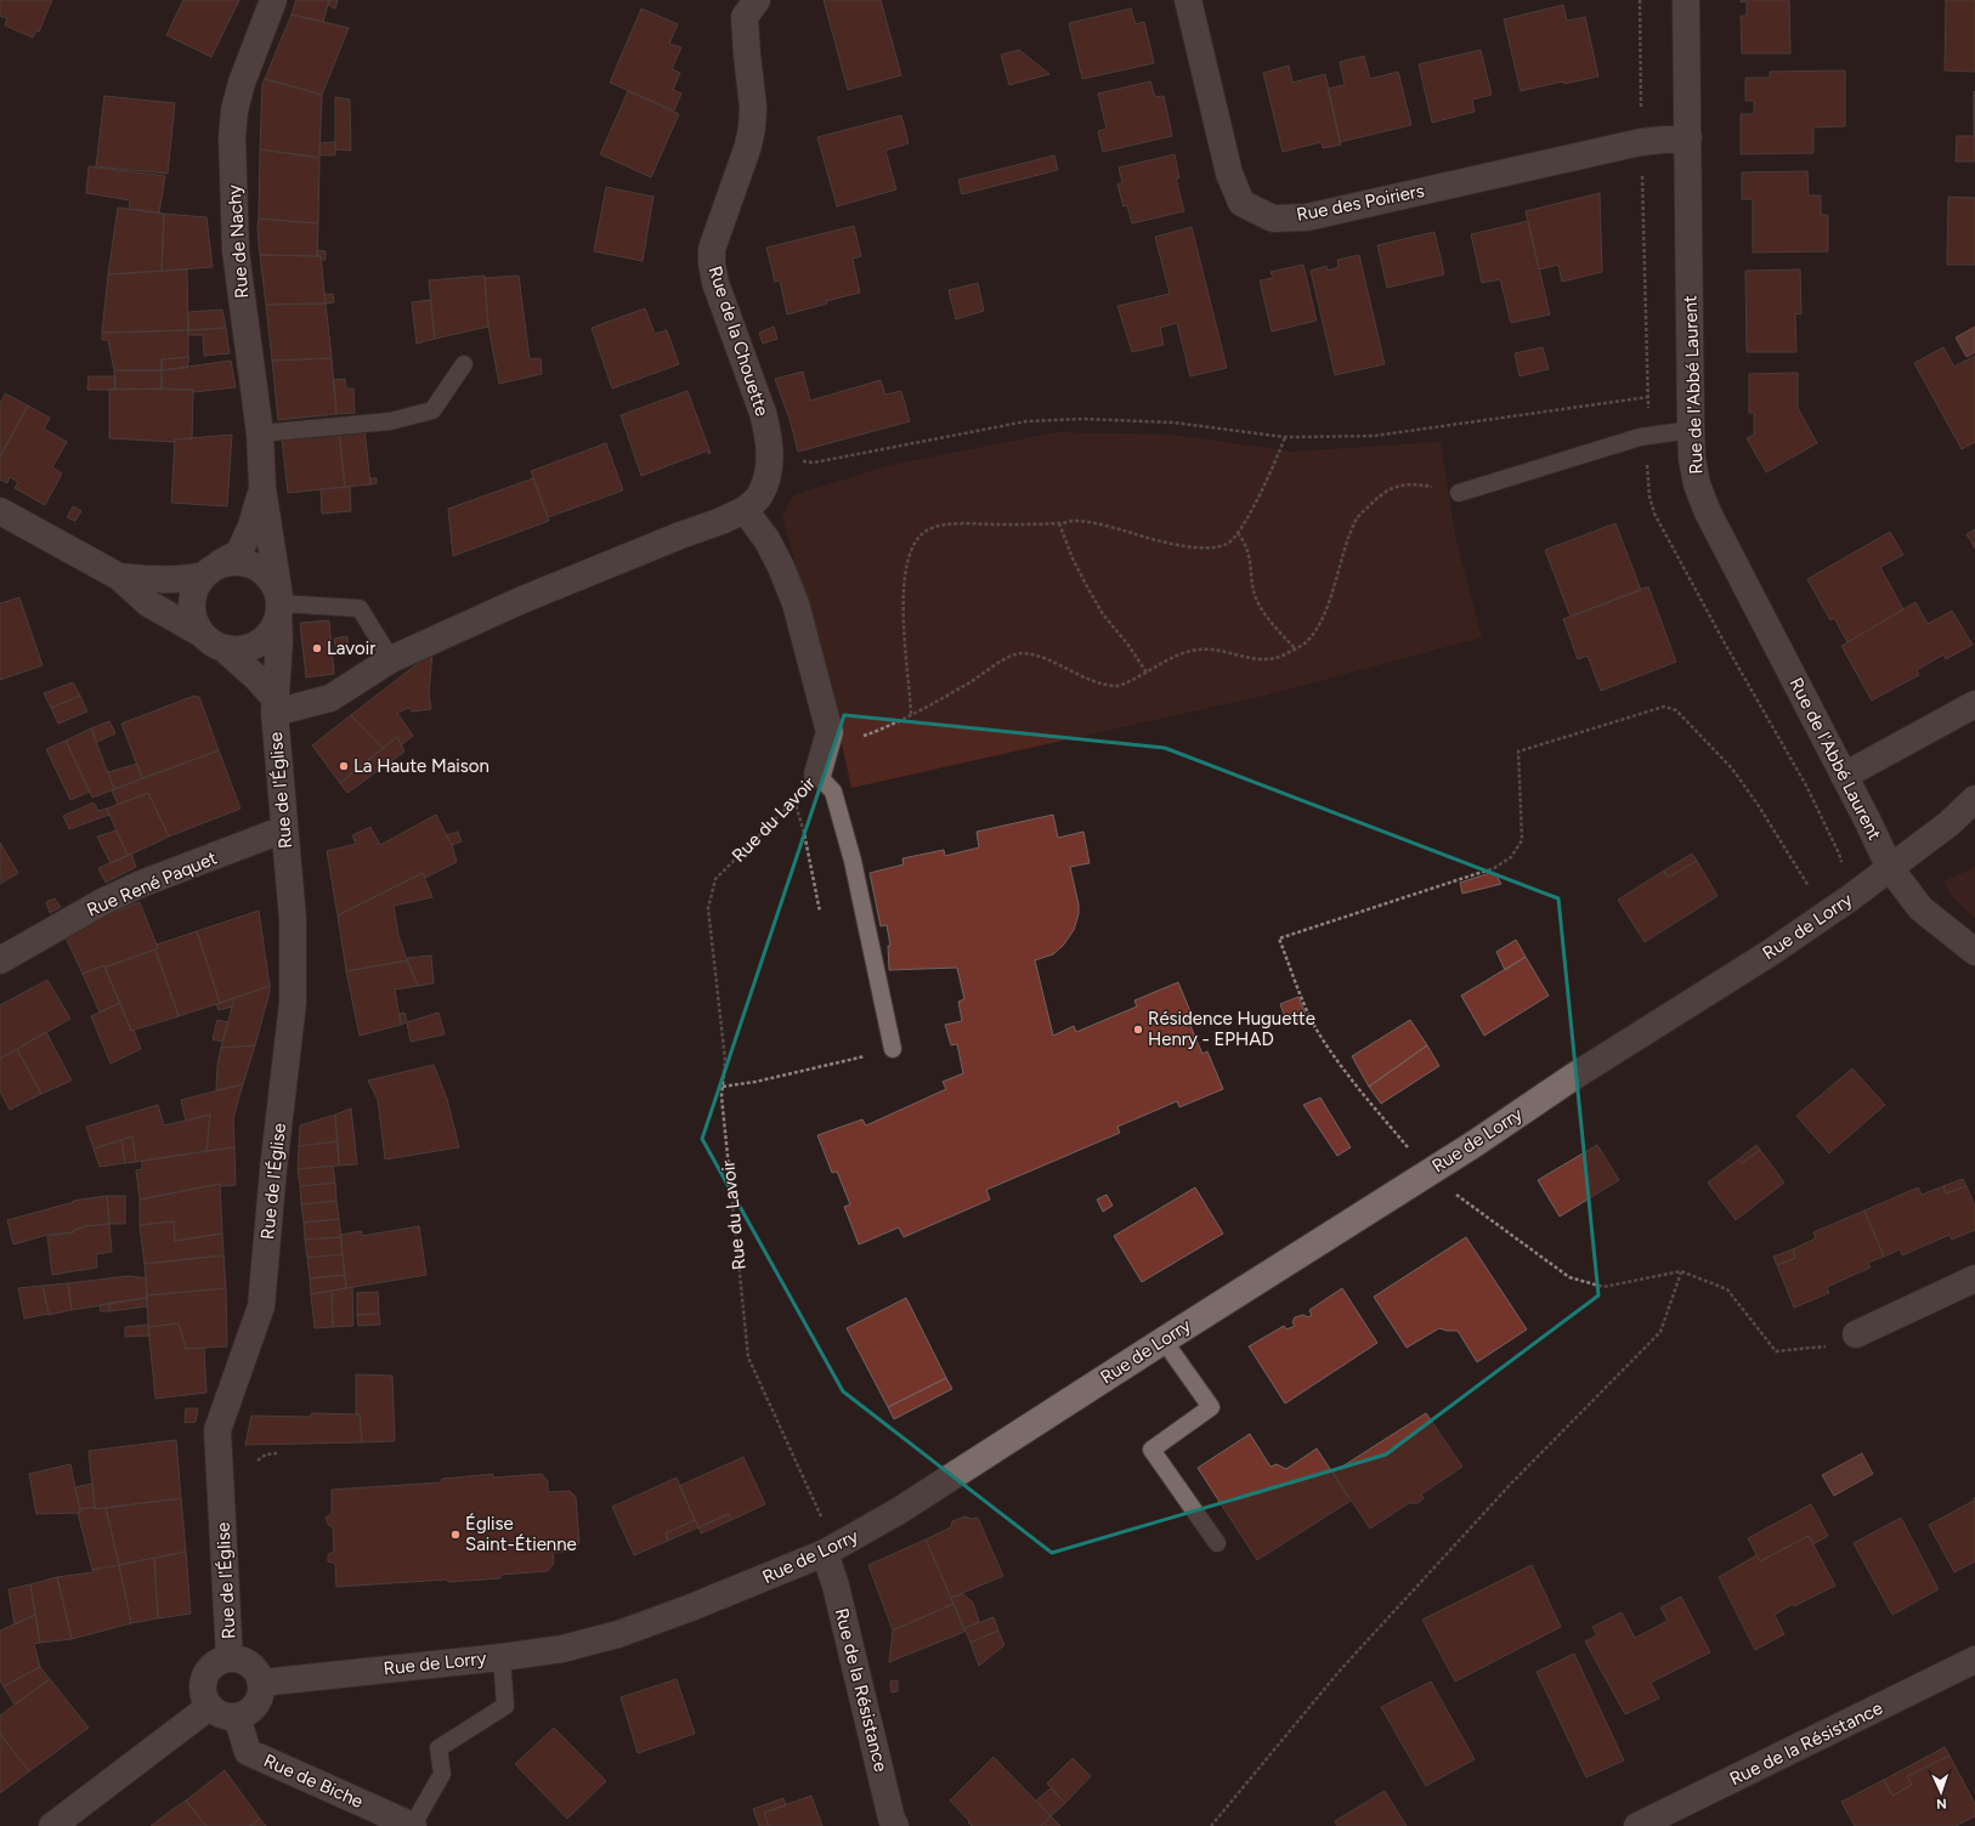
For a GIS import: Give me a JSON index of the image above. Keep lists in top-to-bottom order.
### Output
{
  "streets": {
    "street": [
      "Rue des Poiriers",
      "Rue de Nachy",
      "Rue de la Chouette",
      "Rue de l'Abbé Laurent",
      "Rue de l'Église",
      "Rue du Lavoir",
      "Rue René Paquet",
      "Rue de Lorry",
      "Rue de la Résistance",
      "Rue de Biche"
    ]
  },
  "crossings": [
    ["Rue des Poiriers", "Rue de l'Abbé Laurent"],
    ["Rue de Nachy", "Rue de l'Église"],
    ["Rue de l'Abbé Laurent", "Rue de Lorry"],
    ["Rue de l'Église", "Rue René Paquet"],
    ["Rue de l'Église", "Rue de Lorry"],
    ["Rue de l'Église", "Rue de Biche"],
    ["Rue du Lavoir", "Rue de Lorry"],
    ["Rue du Lavoir", "Rue de la Résistance"],
    ["Rue de Lorry", "Rue de la Résistance"],
    ["Rue de Lorry", "Rue de Biche"]
  ],
  "places": [
    "Lavoir",
    "La Haute Maison",
    "Résidence Huguette Henry - EPHAD",
    "Église Saint-Étienne"
  ],
  "north": "bottom"
}
